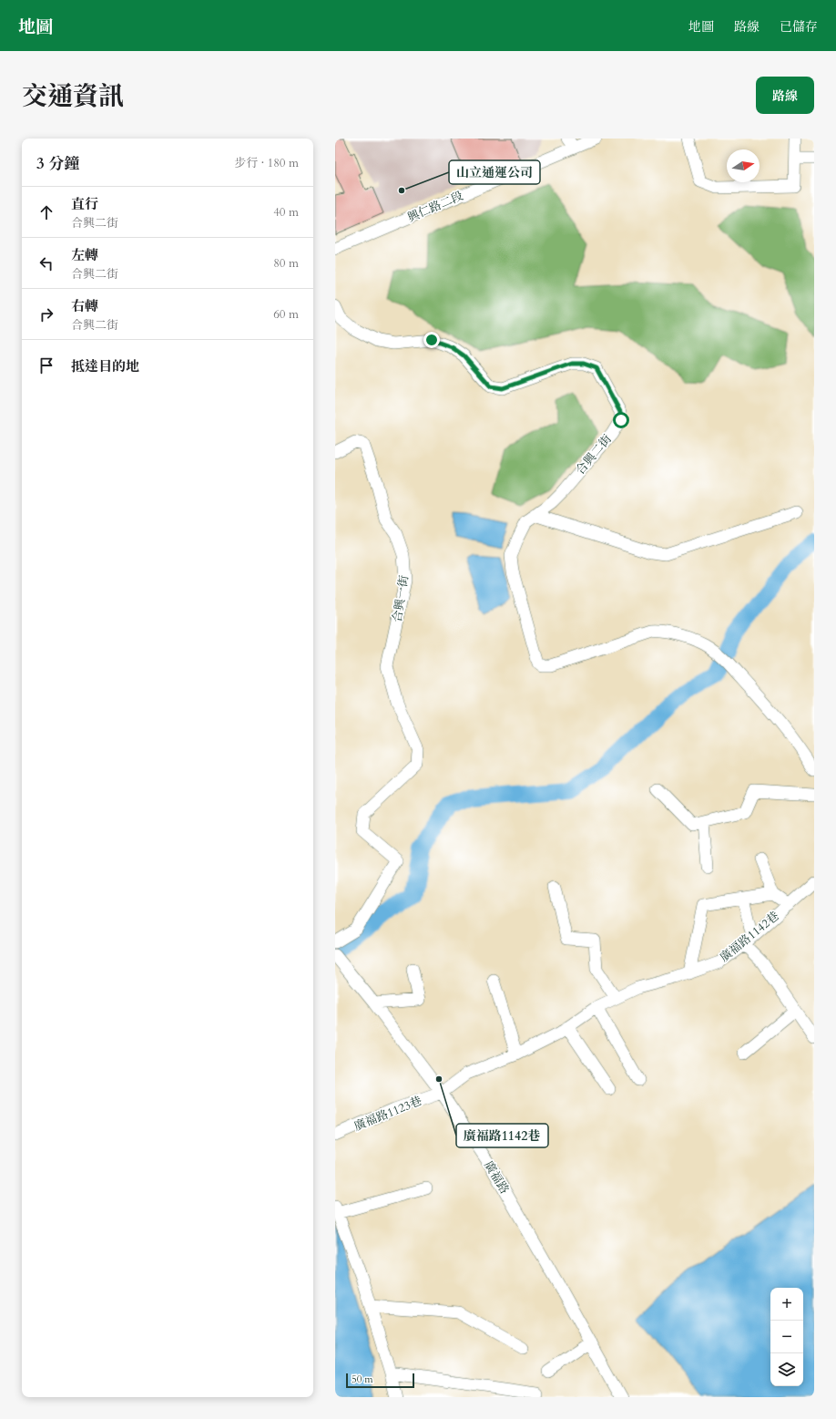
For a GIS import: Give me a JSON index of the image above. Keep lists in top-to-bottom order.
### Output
{
  "streets": {
    "street": [
      "興仁路二段",
      "合興二街",
      "合興一街",
      "廣福路1142巷",
      "廣福路1123巷",
      "廣福路"
    ]
  },
  "crossings": [
    ["廣福路1142巷", "廣福路1123巷"],
    ["廣福路1142巷", "廣福路"],
    ["廣福路1123巷", "廣福路"]
  ],
  "places": ["山立通運公司", "廣福路1142巷"],
  "scale_bar": "50 m",
  "north": "right",
  "page": {
    "header": "地圖",
    "nav": ["地圖", "路線", "已儲存"],
    "title": "交通資訊",
    "buttons": "路線",
    "heading": ["3 分鐘", "步行 · 180 m"],
    "list": [
      ["直行", "合興二街", "40 m"],
      ["左轉", "合興二街", "80 m"],
      ["右轉", "合興二街", "60 m"],
      "抵達目的地"
    ],
    "map_buttons": ["+", "−"],
    "scale": "50 m"
  }
}
